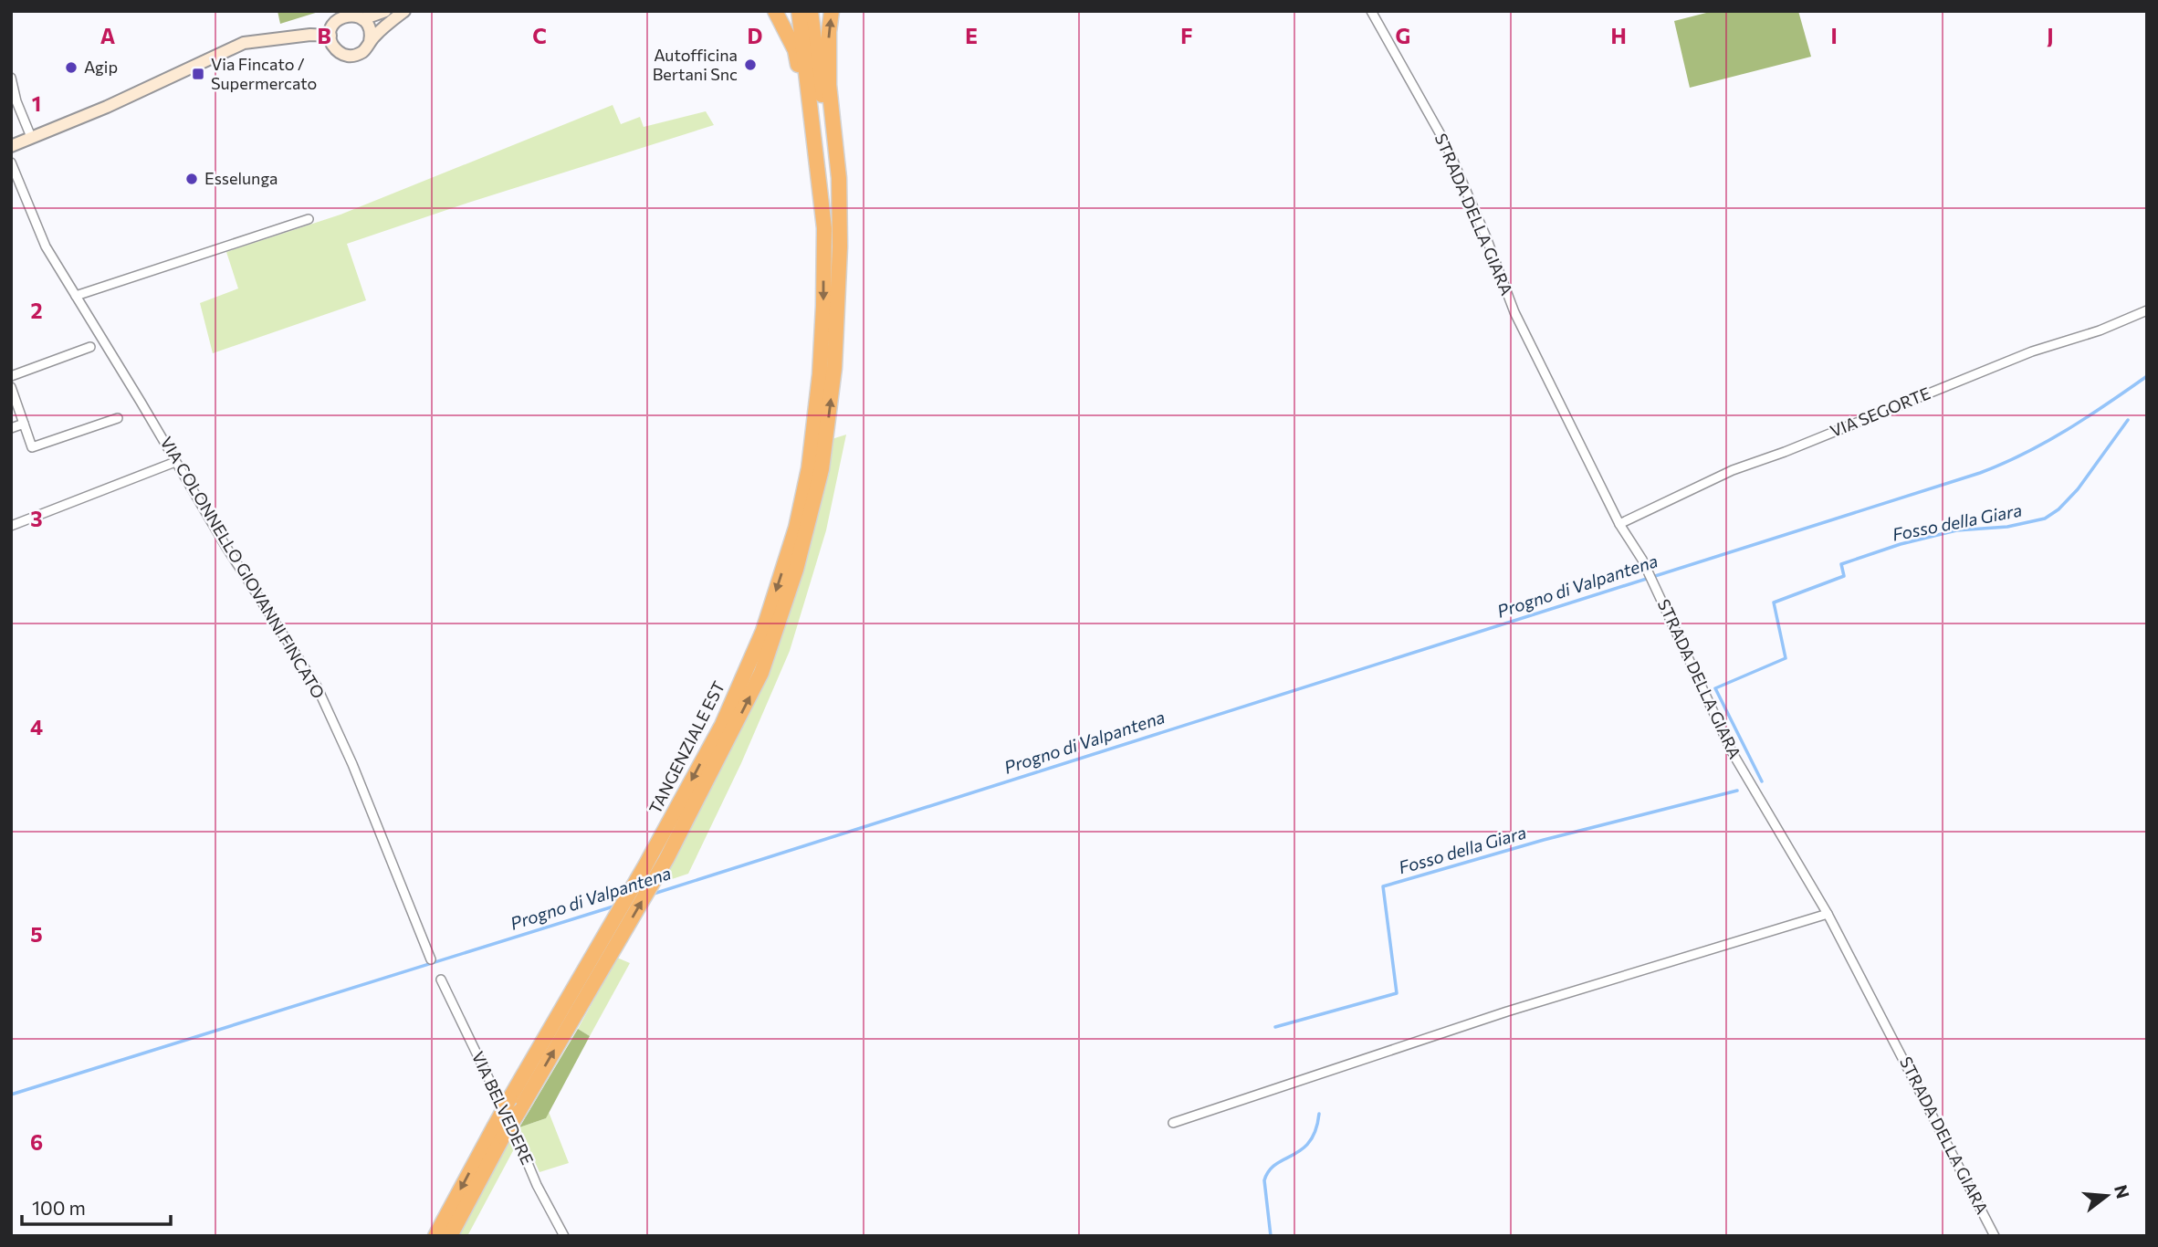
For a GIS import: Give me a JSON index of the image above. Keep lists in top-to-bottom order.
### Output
{
  "streets": {
    "highway": ["TANGENZIALE EST"],
    "street": [
      "STRADA DELLA GIARA",
      "VIA SEGORTE",
      "VIA COLONNELLO GIOVANNI FINCATO",
      "VIA BELVEDERE"
    ]
  },
  "crossings": [
    ["STRADA DELLA GIARA", "VIA SEGORTE"]
  ],
  "water": ["Fosso della Giara", "Progno di Valpantena"],
  "places": {
    "other": ["Autofficina Bertani Snc", "Agip", "Esselunga"],
    "transit": ["Via Fincato / Supermercato"]
  },
  "scale_bar": "100 m",
  "north": "right",
  "grid": {
    "columns": [
      "A",
      "B",
      "C",
      "D",
      "E",
      "F",
      "G",
      "H",
      "I",
      "J"
    ],
    "rows": [
      "1",
      "2",
      "3",
      "4",
      "5",
      "6"
    ]
  }
}
